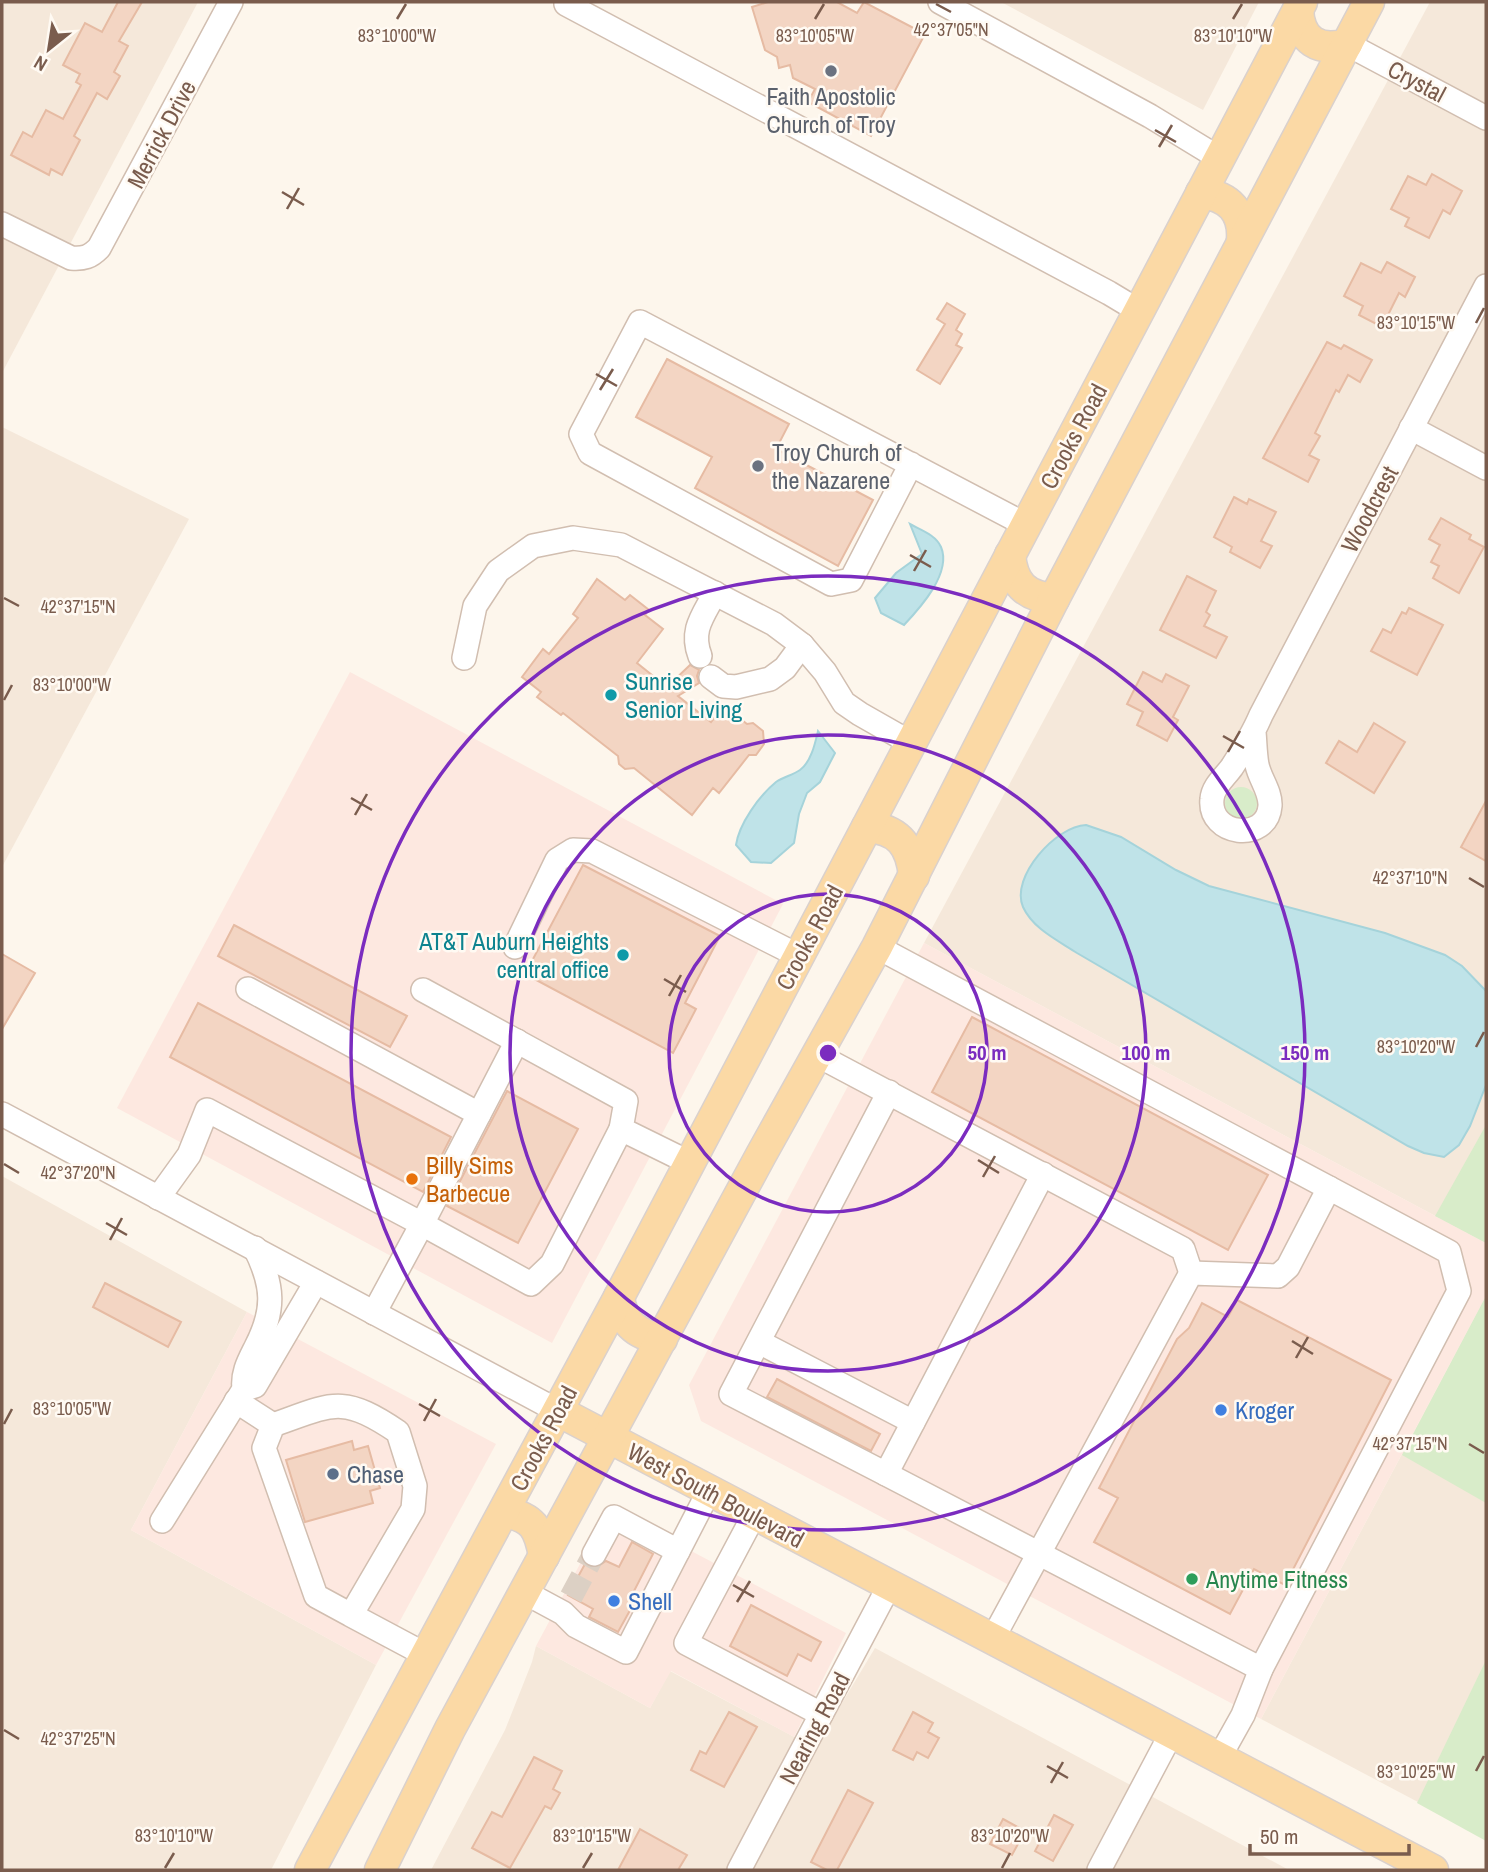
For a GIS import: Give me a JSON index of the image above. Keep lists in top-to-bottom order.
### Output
{
  "streets": {
    "main road": ["Crooks Road", "West South Boulevard"],
    "street": [
      "Crystal",
      "Merrick Drive",
      "Woodcrest",
      "Nearing Road"
    ]
  },
  "crossings": [
    ["Crooks Road", "West South Boulevard"],
    ["West South Boulevard", "Nearing Road"]
  ],
  "places": [
    "Faith Apostolic Church of Troy",
    "Troy Church of the Nazarene",
    "Sunrise Senior Living",
    "AT&T Auburn Heights central office",
    "Billy Sims Barbecue",
    "Kroger",
    "Chase",
    "Anytime Fitness",
    "Shell"
  ],
  "scale_bar": "50 m",
  "north": "bottom left",
  "coordinates": [
    "42°37'05\"N",
    "83°10'00\"W",
    "83°10'05\"W",
    "83°10'10\"W",
    "83°10'15\"W",
    "42°37'15\"N",
    "42°37'10\"N",
    "83°10'20\"W",
    "42°37'20\"N",
    "42°37'25\"N",
    "83°10'25\"W"
  ],
  "rings": ["50 m", "100 m", "150 m"]
}
